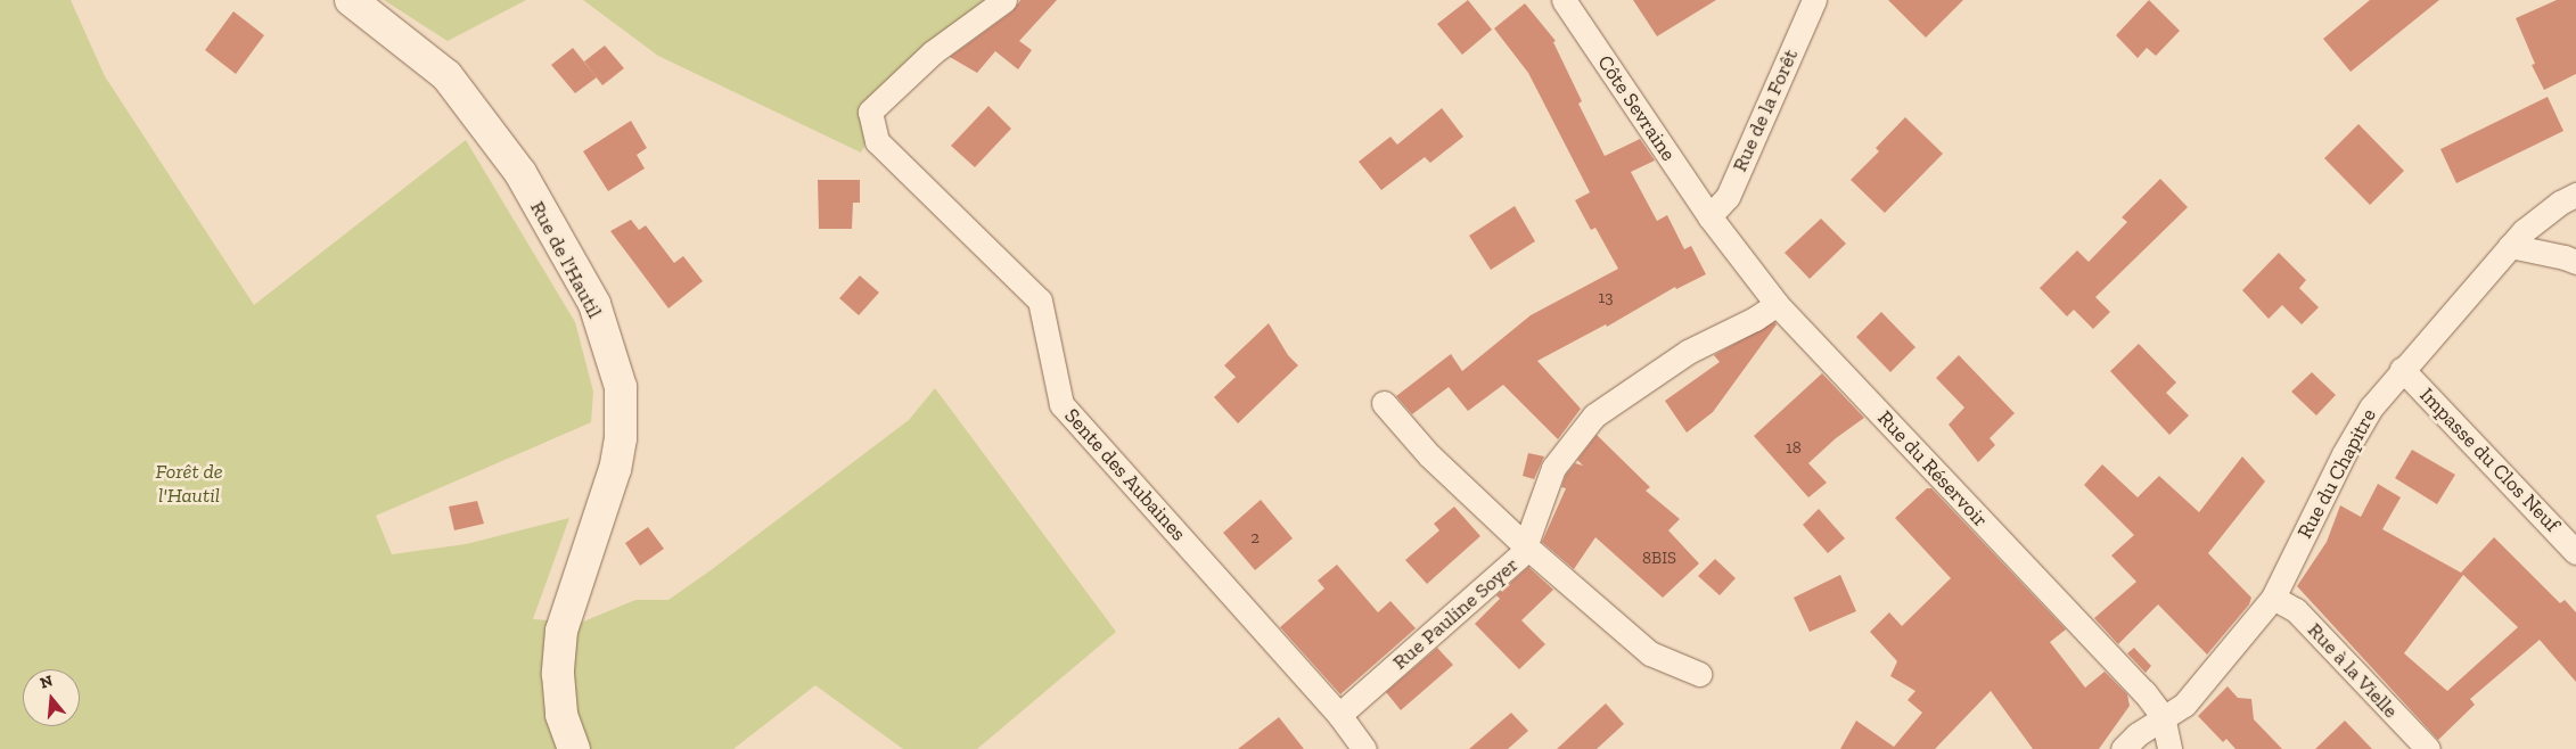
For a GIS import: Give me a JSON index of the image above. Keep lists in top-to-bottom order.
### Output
{
  "streets": {
    "main road": ["Rue de l'Hautil"],
    "street": [
      "Côte Sevraine",
      "Rue de la Forêt",
      "Impasse du Clos Neuf",
      "Rue du Réservoir",
      "Rue du Chapitre",
      "Sente des Aubaines",
      "Rue Pauline Soyer",
      "Rue à la Vielle"
    ]
  },
  "crossings": [
    ["Côte Sevraine", "Rue de la Forêt"],
    ["Côte Sevraine", "Rue du Réservoir"],
    ["Rue de la Forêt", "Rue du Réservoir"],
    ["Impasse du Clos Neuf", "Rue du Chapitre"],
    ["Rue du Réservoir", "Rue du Chapitre"],
    ["Rue du Réservoir", "Rue Pauline Soyer"],
    ["Rue du Chapitre", "Rue à la Vielle"],
    ["Sente des Aubaines", "Rue Pauline Soyer"]
  ],
  "parks": ["Forêt de l'Hautil"],
  "house_numbers": [
    "13",
    "18",
    "2",
    "8BIS"
  ],
  "north": "top"
}
